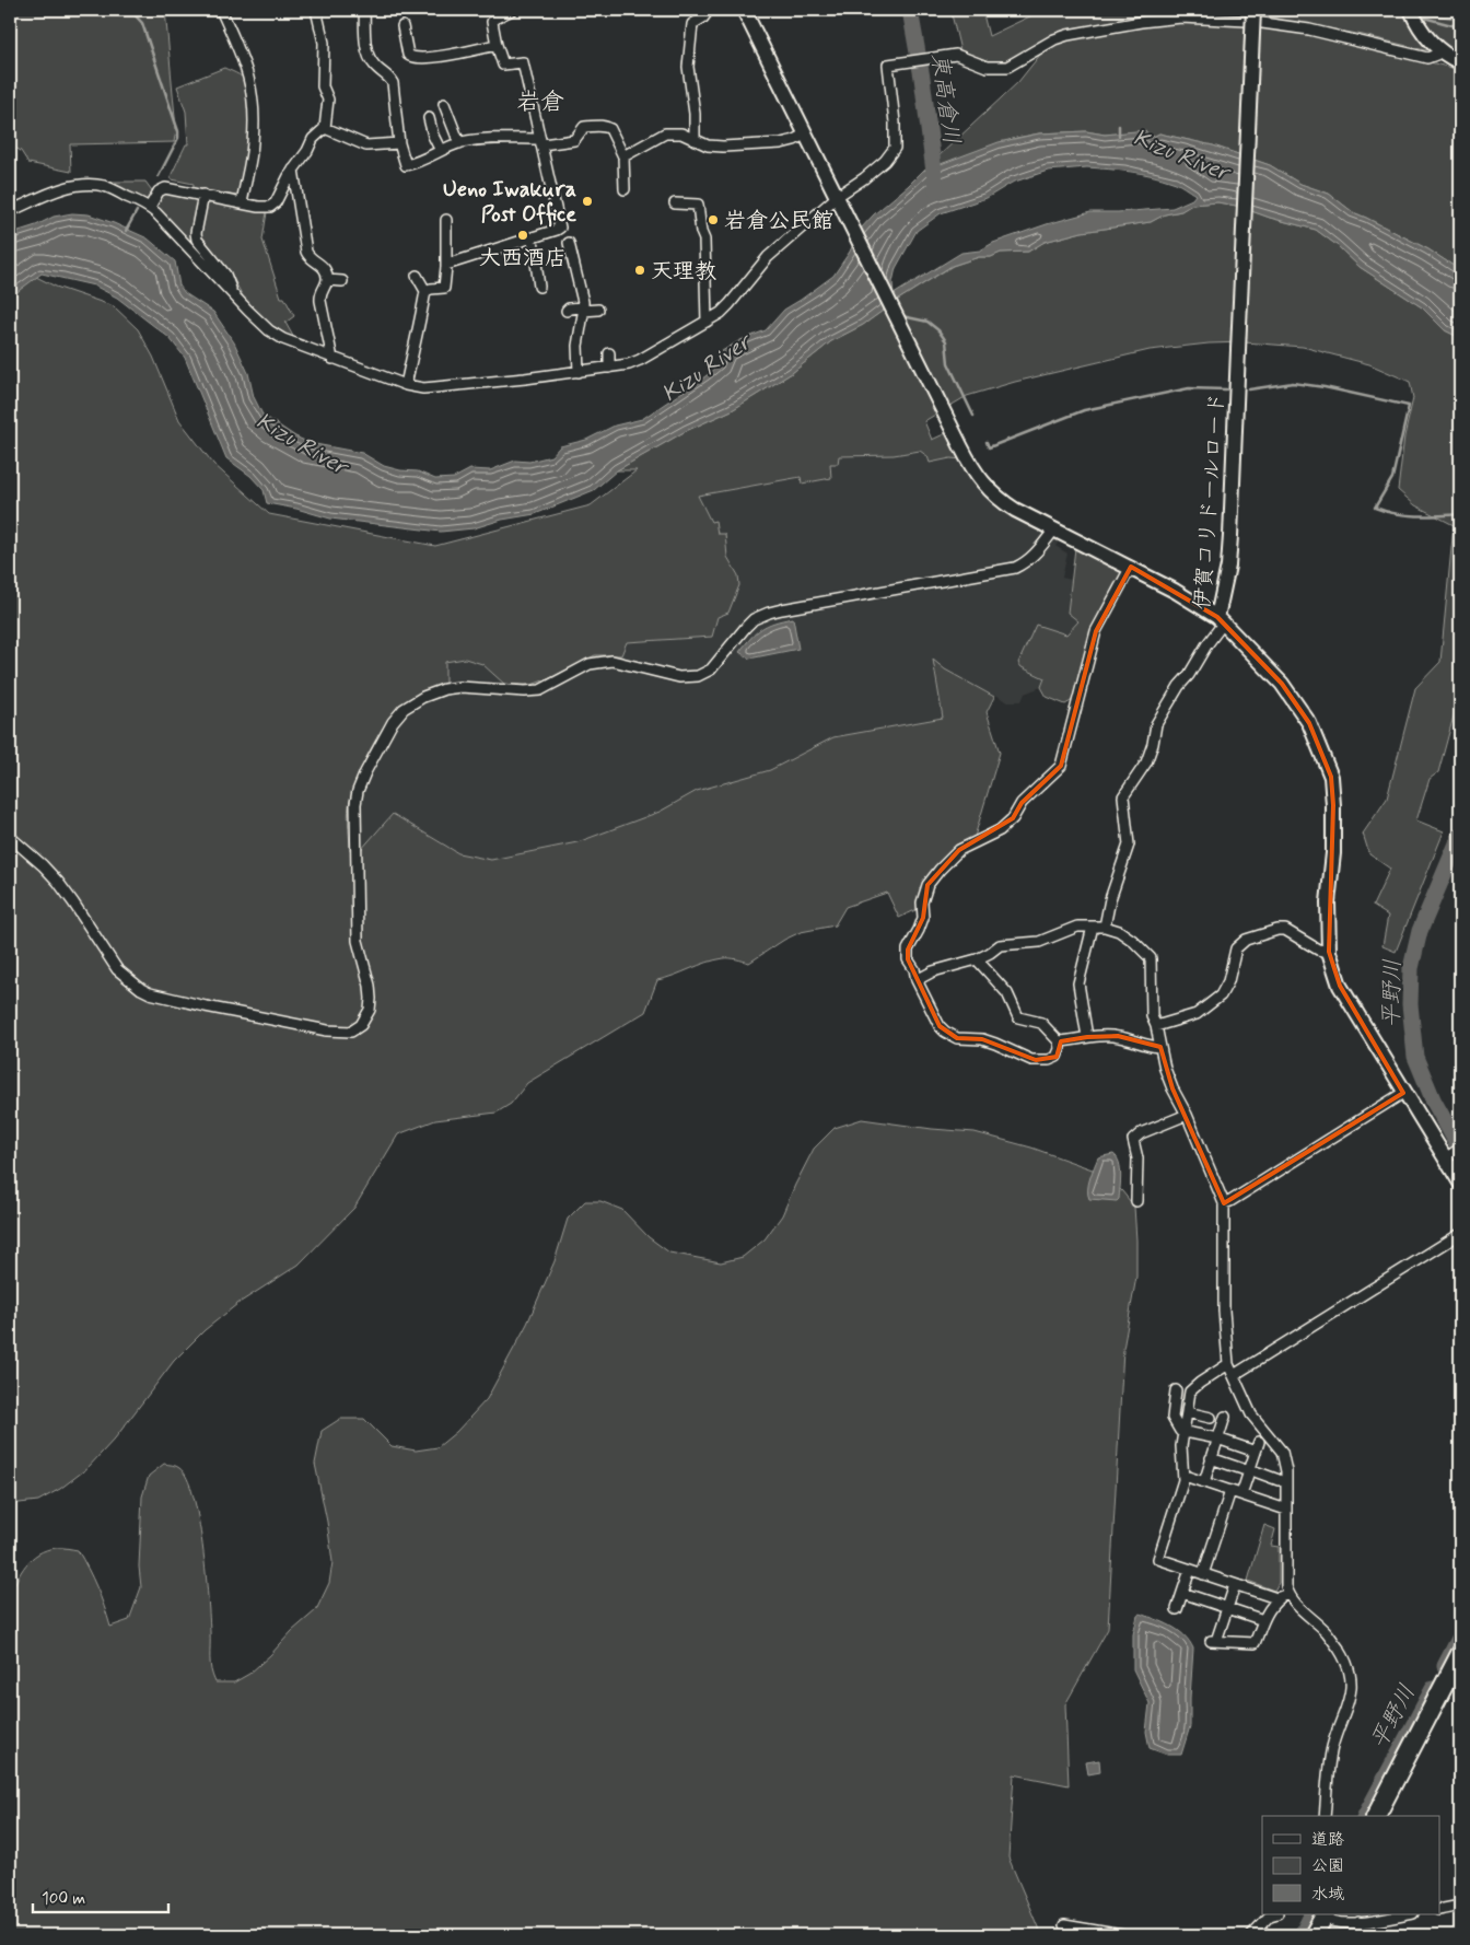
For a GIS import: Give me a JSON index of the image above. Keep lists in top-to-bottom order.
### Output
{
  "streets": {
    "street": ["伊賀コリドールロード"]
  },
  "districts": ["岩倉"],
  "water": ["東高倉川", "Kizu River", "平野川"],
  "places": [
    "Ueno Iwakura Post Office",
    "岩倉公民館",
    "大西酒店",
    "天理教"
  ],
  "legend": ["道路", "公園", "水域"],
  "scale_bar": "100 m"
}
